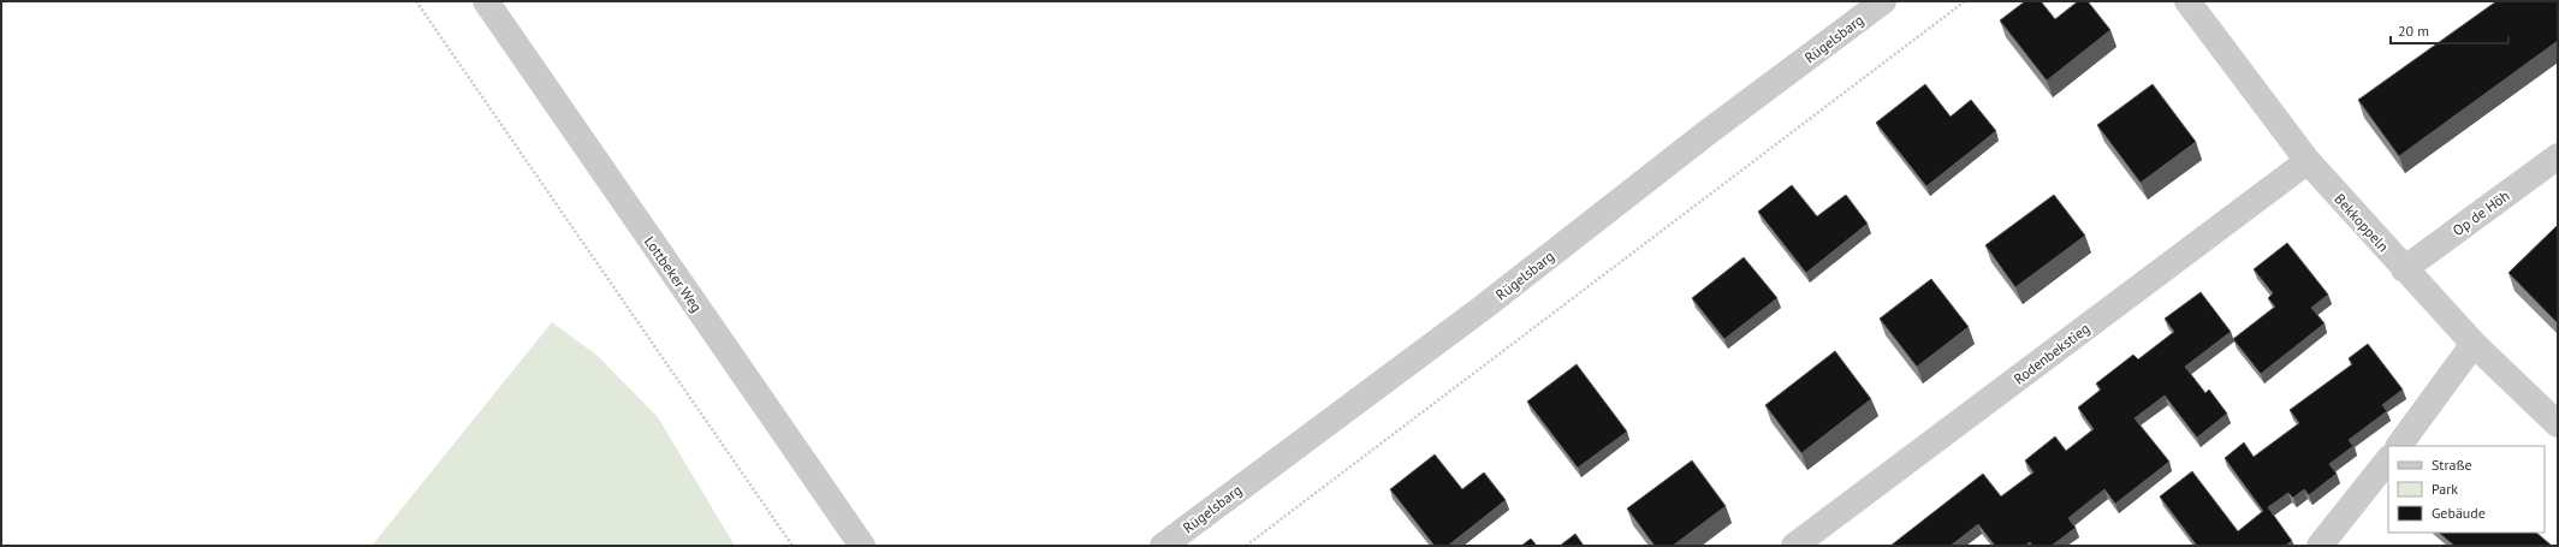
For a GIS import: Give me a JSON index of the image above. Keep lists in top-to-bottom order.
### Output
{
  "streets": {
    "street": [
      "Rügelsbarg",
      "Op de Höh",
      "Bekkoppeln",
      "Lottbeker Weg",
      "Rodenbekstieg"
    ]
  },
  "crossings": [
    ["Op de Höh", "Bekkoppeln"],
    ["Bekkoppeln", "Rodenbekstieg"]
  ],
  "legend": ["Straße", "Park", "Gebäude"],
  "scale_bar": "20 m"
}
